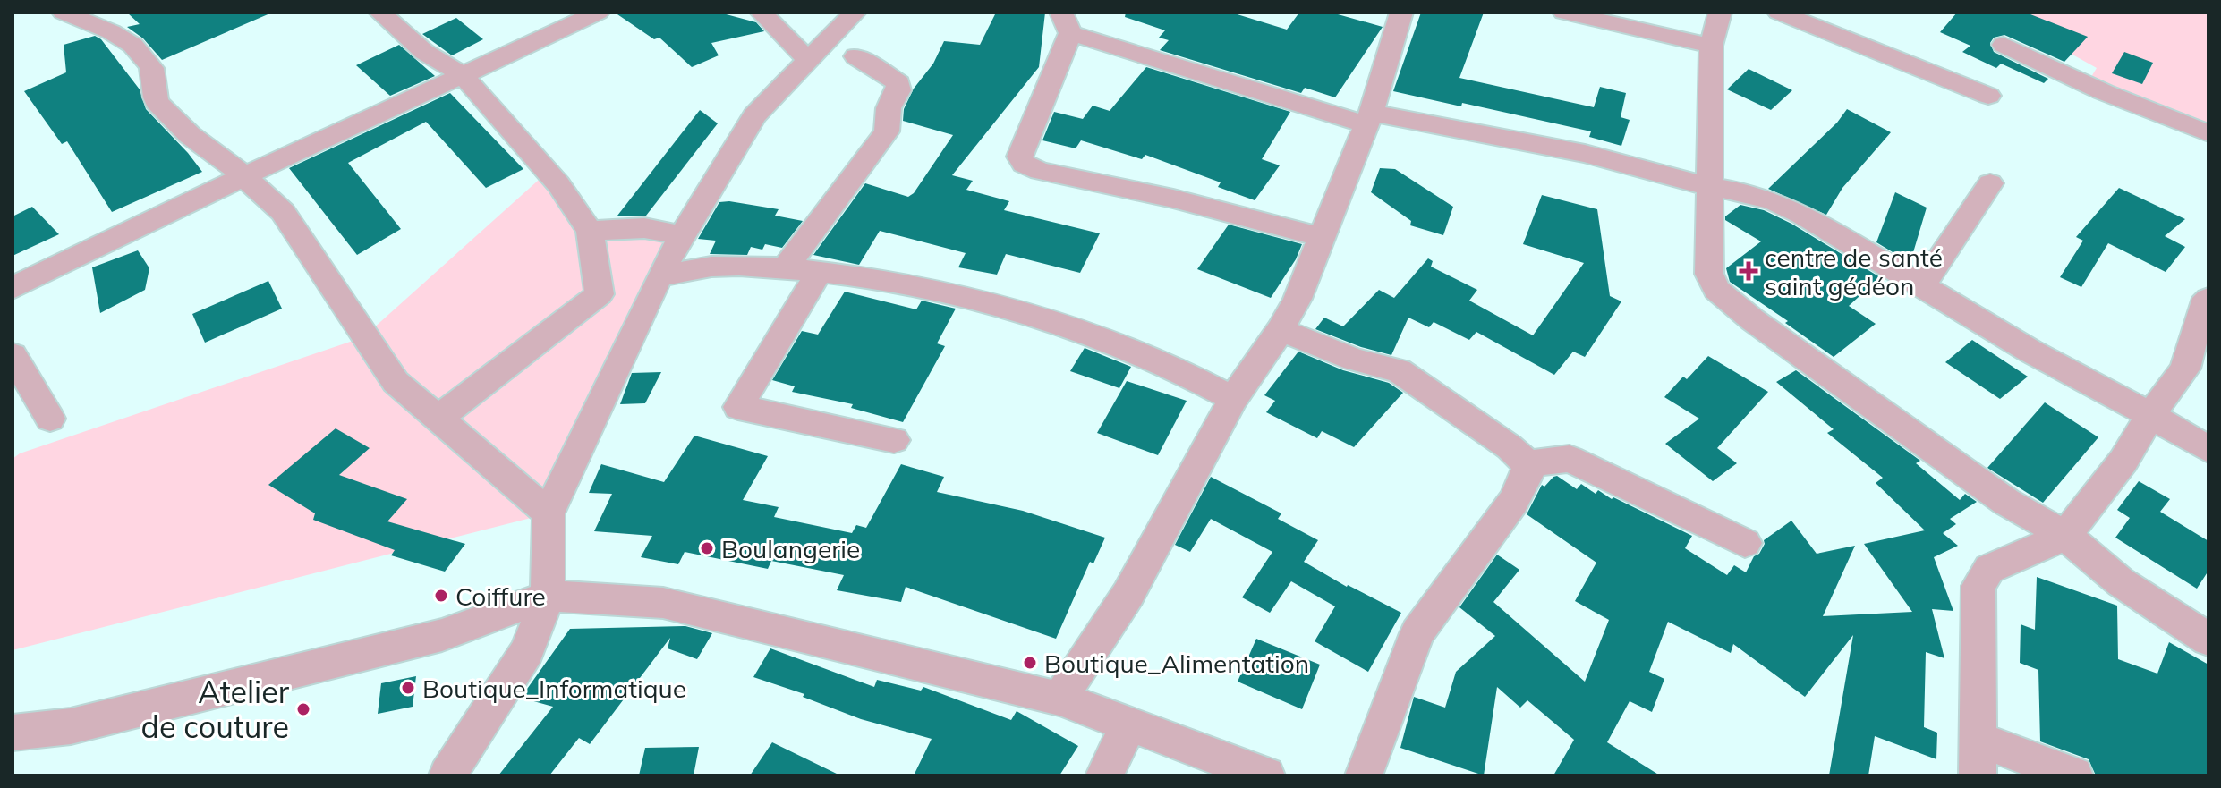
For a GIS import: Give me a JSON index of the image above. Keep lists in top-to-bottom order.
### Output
{
  "places": {
    "health": ["centre de santé saint gédéon"],
    "other": [
      "Boulangerie",
      "Coiffure",
      "Boutique_Alimentation",
      "Boutique_Informatique",
      "Atelier de couture"
    ]
  }
}
